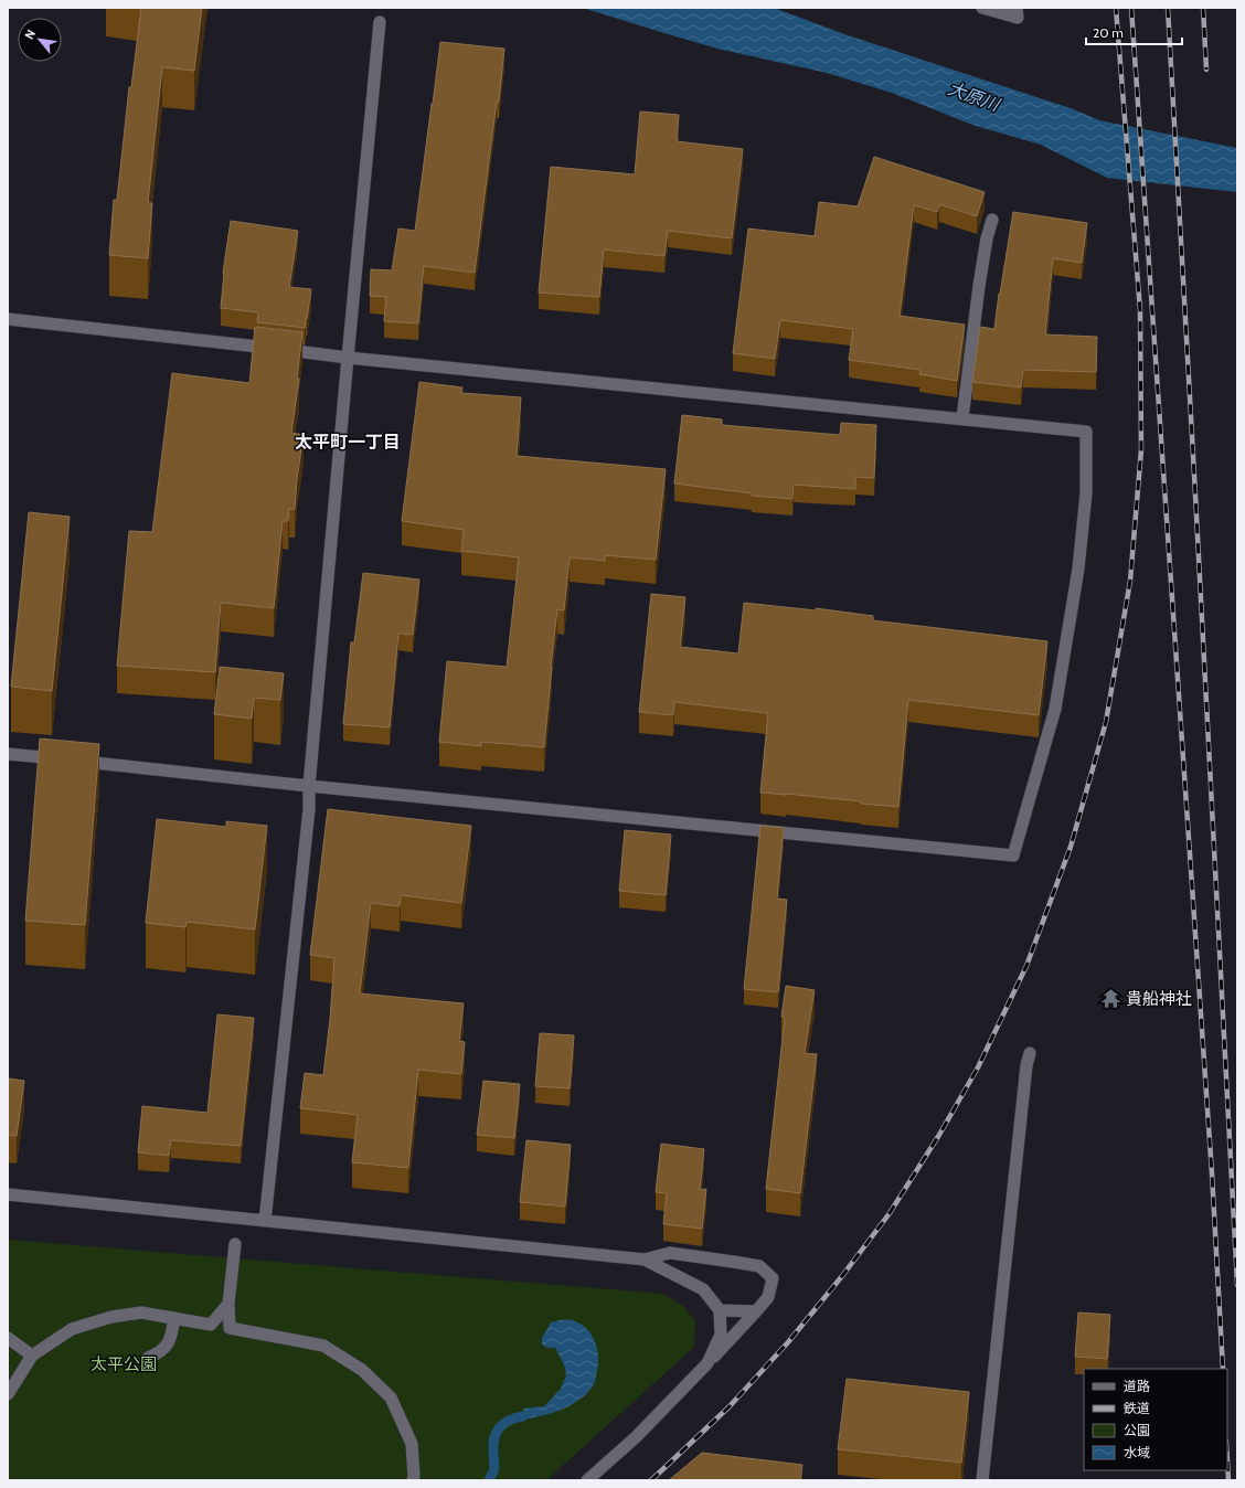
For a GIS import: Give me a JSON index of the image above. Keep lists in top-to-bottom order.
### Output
{
  "districts": ["太平町一丁目"],
  "water": ["大原川"],
  "parks": ["太平公園"],
  "places": {
    "temple": ["貴船神社"]
  },
  "legend": [
    "道路",
    "鉄道",
    "公園",
    "水域"
  ],
  "scale_bar": "20 m",
  "north": "top left"
}
